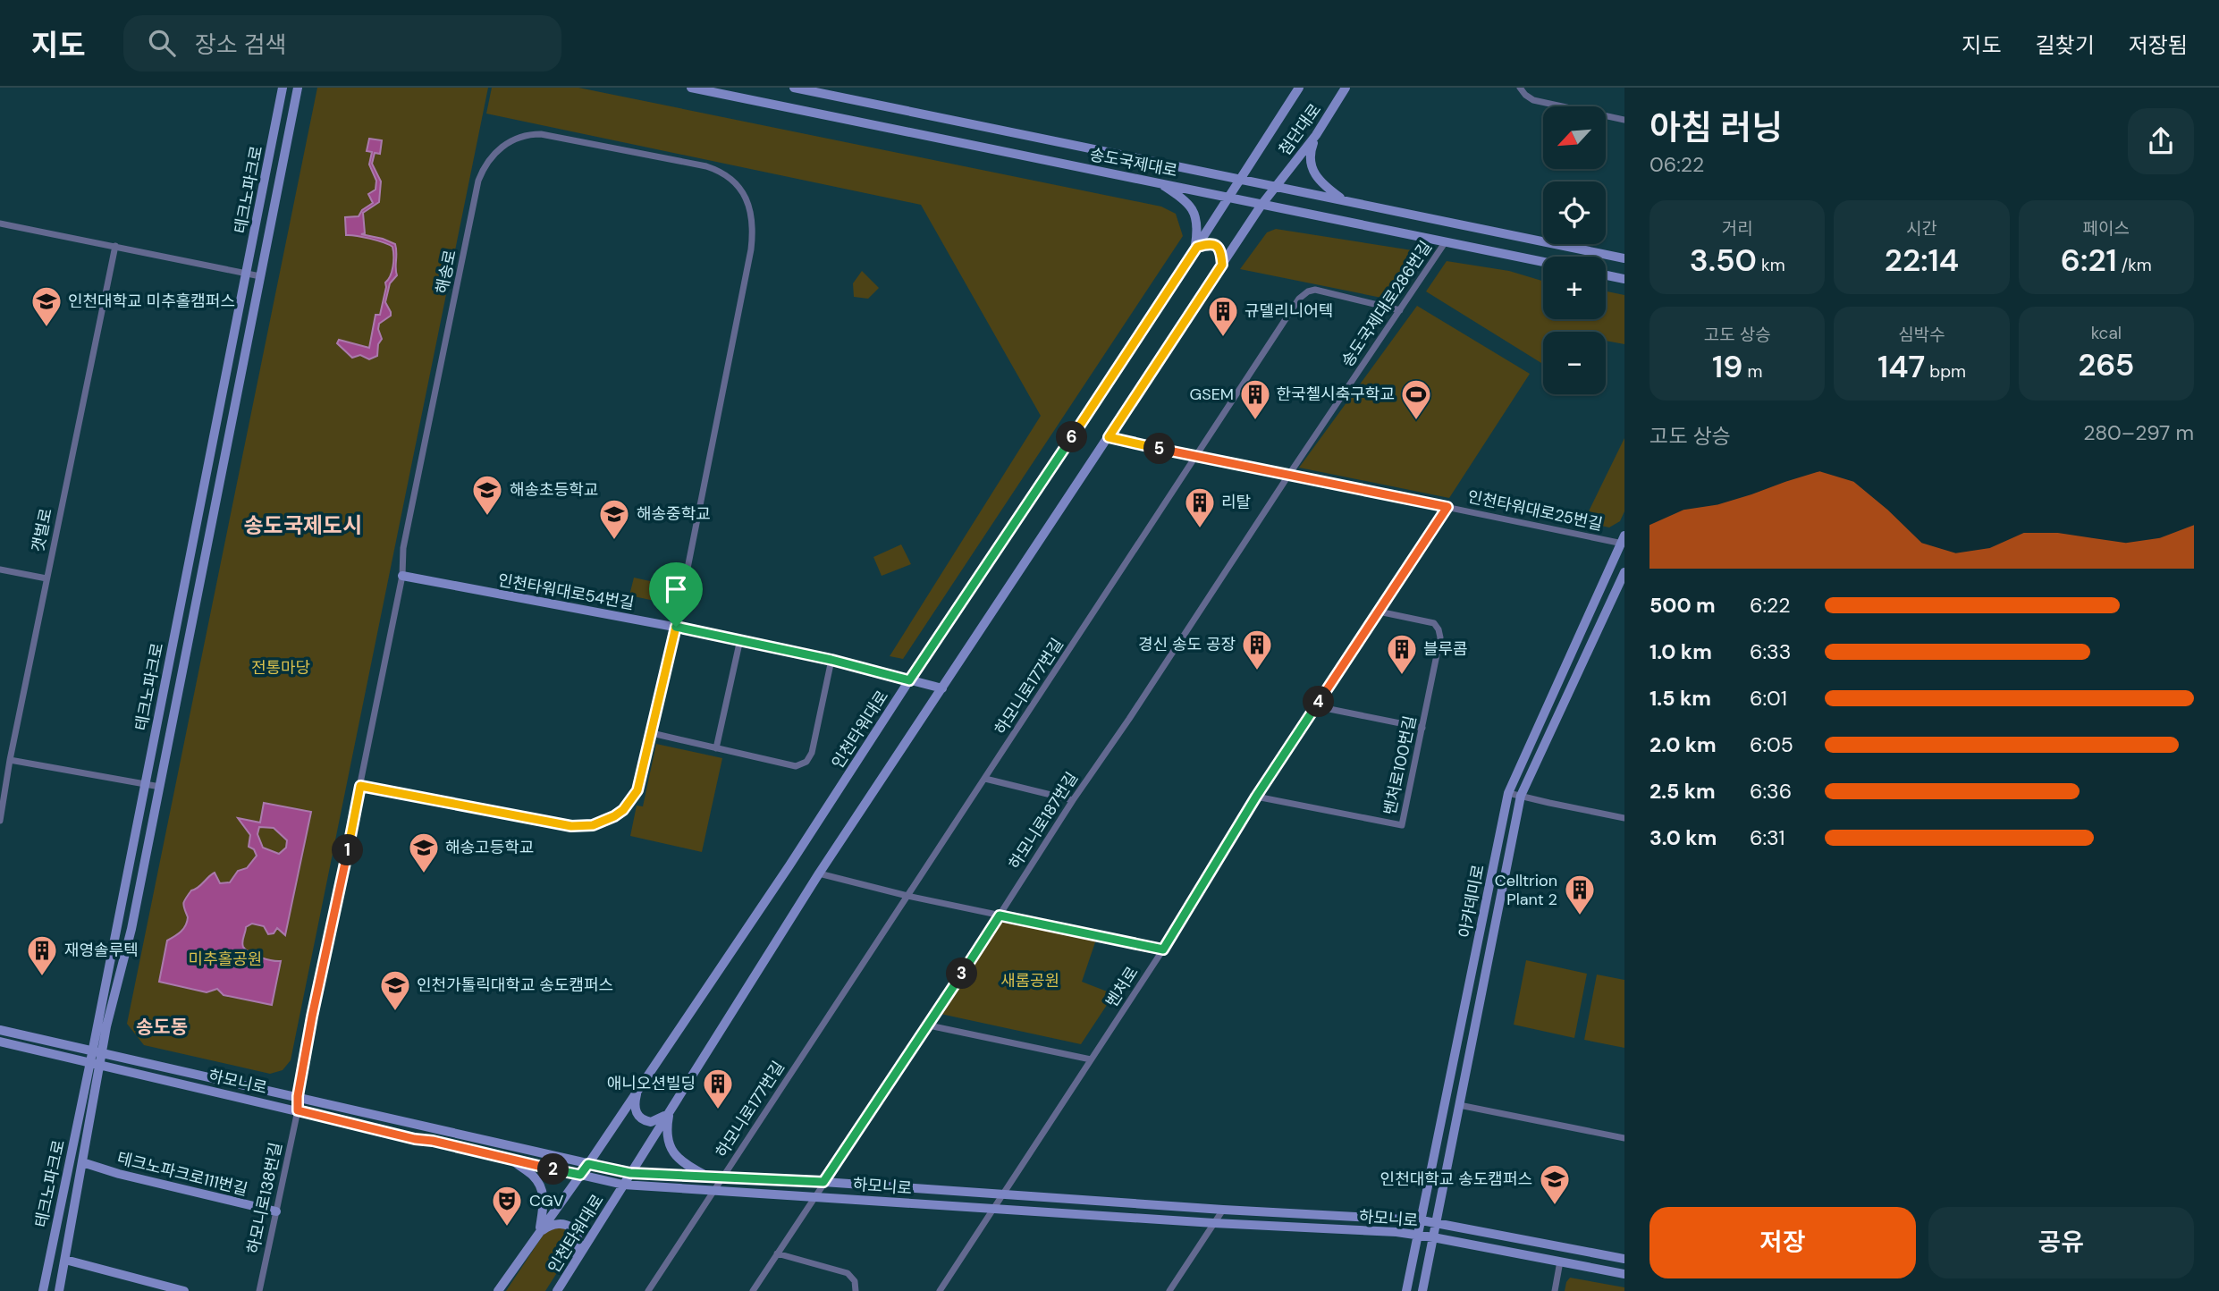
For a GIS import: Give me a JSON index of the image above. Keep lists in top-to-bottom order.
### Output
{
  "streets": {
    "street": [
      "첨단대로",
      "송도국제대로",
      "테크노파크로",
      "해송로",
      "송도국제대로286번길",
      "인천타워대로25번길",
      "갯벌로",
      "인천타워대로54번길",
      "하모니로177번길",
      "인천타워대로",
      "벤처로100번길",
      "하모니로187번길",
      "아카데미로",
      "벤처로",
      "하모니로",
      "테크노파크로111번길",
      "하모니로138번길"
    ]
  },
  "crossings": [
    ["첨단대로", "송도국제대로"],
    ["첨단대로", "인천타워대로"],
    ["송도국제대로", "송도국제대로286번길"],
    ["송도국제대로", "인천타워대로"],
    ["테크노파크로", "하모니로"],
    ["테크노파크로", "테크노파크로111번길"],
    ["해송로", "인천타워대로54번길"],
    ["해송로", "하모니로"],
    ["해송로", "하모니로138번길"],
    ["송도국제대로286번길", "인천타워대로25번길"],
    ["송도국제대로286번길", "하모니로177번길"],
    ["송도국제대로286번길", "하모니로187번길"],
    ["인천타워대로25번길", "하모니로177번길"],
    ["인천타워대로25번길", "인천타워대로"],
    ["인천타워대로25번길", "하모니로187번길"],
    ["인천타워대로25번길", "아카데미로"],
    ["인천타워대로25번길", "벤처로"],
    ["인천타워대로54번길", "인천타워대로"],
    ["하모니로177번길", "하모니로"],
    ["인천타워대로", "하모니로"],
    ["벤처로100번길", "벤처로"],
    ["하모니로187번길", "하모니로"],
    ["아카데미로", "하모니로"],
    ["벤처로", "하모니로"],
    ["하모니로", "하모니로138번길"],
    ["테크노파크로111번길", "하모니로138번길"]
  ],
  "districts": ["송도국제도시", "송도동"],
  "parks": ["전통마당", "미추홀공원", "새롬공원"],
  "places": {
    "school or university": [
      "인천대학교 미추홀캠퍼스",
      "해송초등학교",
      "해송중학교",
      "해송고등학교",
      "인천가톨릭대학교 송도캠퍼스",
      "인천대학교 송도캠퍼스"
    ],
    "building": [
      "규델리니어텍",
      "GSEM",
      "리탈",
      "경신 송도 공장",
      "블루콤",
      "Celltrion Plant 2",
      "재영솔루텍",
      "애니오션빌딩"
    ],
    "sports": ["한국첼시축구학교"],
    "theatre": ["CGV"]
  },
  "north": "bottom left",
  "page": {
    "header": "지도",
    "search": "장소 검색",
    "nav": ["지도", "길찾기", "저장됨"],
    "heading": ["아침 러닝", "06:22"],
    "map_buttons": ["+", "−"],
    "stats": [
      ["거리", "3.50 km"],
      ["시간", "22:14"],
      ["페이스", "6:21 /km"],
      ["고도 상승", "19 m"],
      ["심박수", "147 bpm"],
      ["kcal", "265"]
    ],
    "chart": ["고도 상승", "280–297 m"],
    "pins": [
      "6",
      "5",
      "4",
      "1",
      "3",
      "2"
    ],
    "list": [
      {
        "name": "500 m",
        "note": "6:22"
      },
      {
        "name": "1.0 km",
        "note": "6:33"
      },
      {
        "name": "1.5 km",
        "note": "6:01"
      },
      {
        "name": "2.0 km",
        "note": "6:05"
      },
      {
        "name": "2.5 km",
        "note": "6:36"
      },
      {
        "name": "3.0 km",
        "note": "6:31"
      }
    ],
    "buttons": ["저장", "공유"]
  }
}
